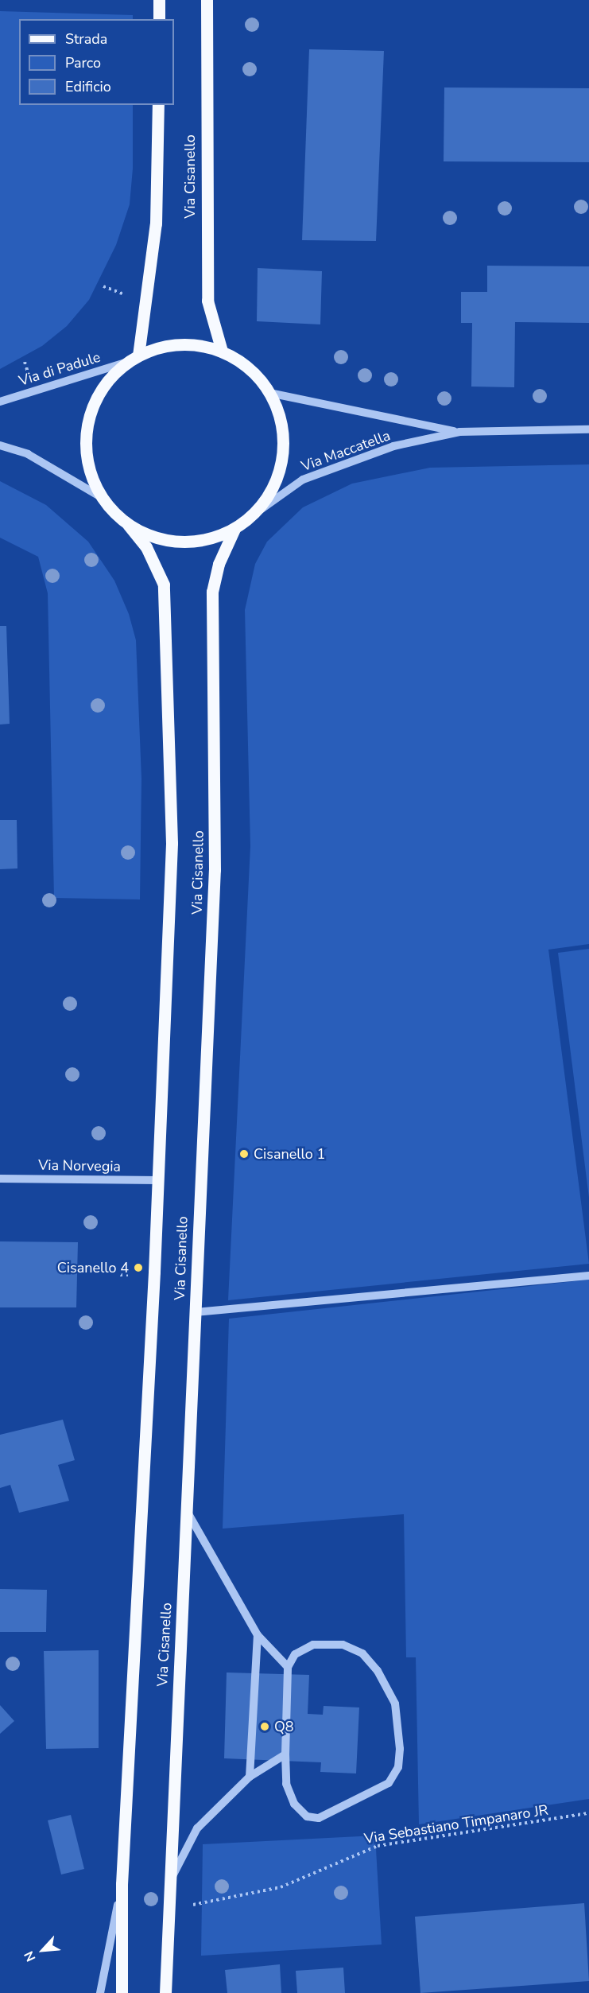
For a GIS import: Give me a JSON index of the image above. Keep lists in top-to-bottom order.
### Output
{
  "streets": {
    "main road": ["Via Cisanello"],
    "street": ["Via di Padule", "Via Maccatella", "Via Norvegia"],
    "path": ["Via Sebastiano Timpanaro JR"]
  },
  "crossings": [
    ["Via Cisanello", "Via Norvegia"]
  ],
  "places": ["Cisanello 1", "Cisanello 4", "Q8"],
  "legend": ["Strada", "Parco", "Edificio"],
  "north": "bottom left"
}
